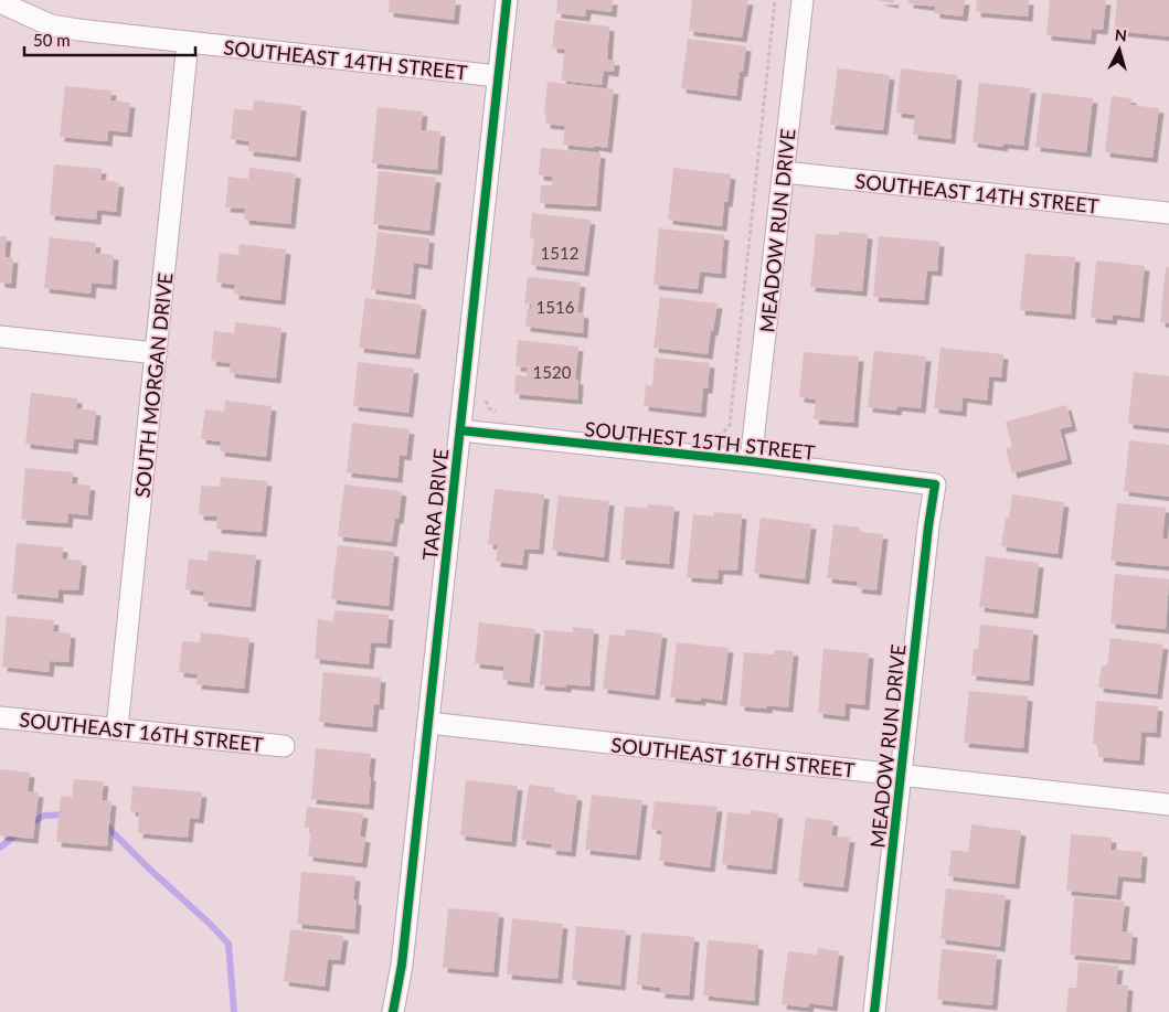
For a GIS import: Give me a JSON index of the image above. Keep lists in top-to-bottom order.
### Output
{
  "streets": {
    "street": [
      "SOUTHEAST 14TH STREET",
      "MEADOW RUN DRIVE",
      "SOUTH MORGAN DRIVE",
      "SOUTHEST 15TH STREET",
      "TARA DRIVE",
      "SOUTHEAST 16TH STREET"
    ]
  },
  "crossings": [
    ["SOUTHEAST 14TH STREET", "MEADOW RUN DRIVE"],
    ["SOUTHEAST 14TH STREET", "SOUTH MORGAN DRIVE"],
    ["SOUTHEAST 14TH STREET", "TARA DRIVE"],
    ["MEADOW RUN DRIVE", "SOUTHEST 15TH STREET"],
    ["MEADOW RUN DRIVE", "SOUTHEAST 16TH STREET"],
    ["SOUTH MORGAN DRIVE", "SOUTHEAST 16TH STREET"],
    ["SOUTHEST 15TH STREET", "TARA DRIVE"],
    ["TARA DRIVE", "SOUTHEAST 16TH STREET"]
  ],
  "house_numbers": ["1512", "1516", "1520"],
  "scale_bar": "50 m",
  "north": "top"
}
